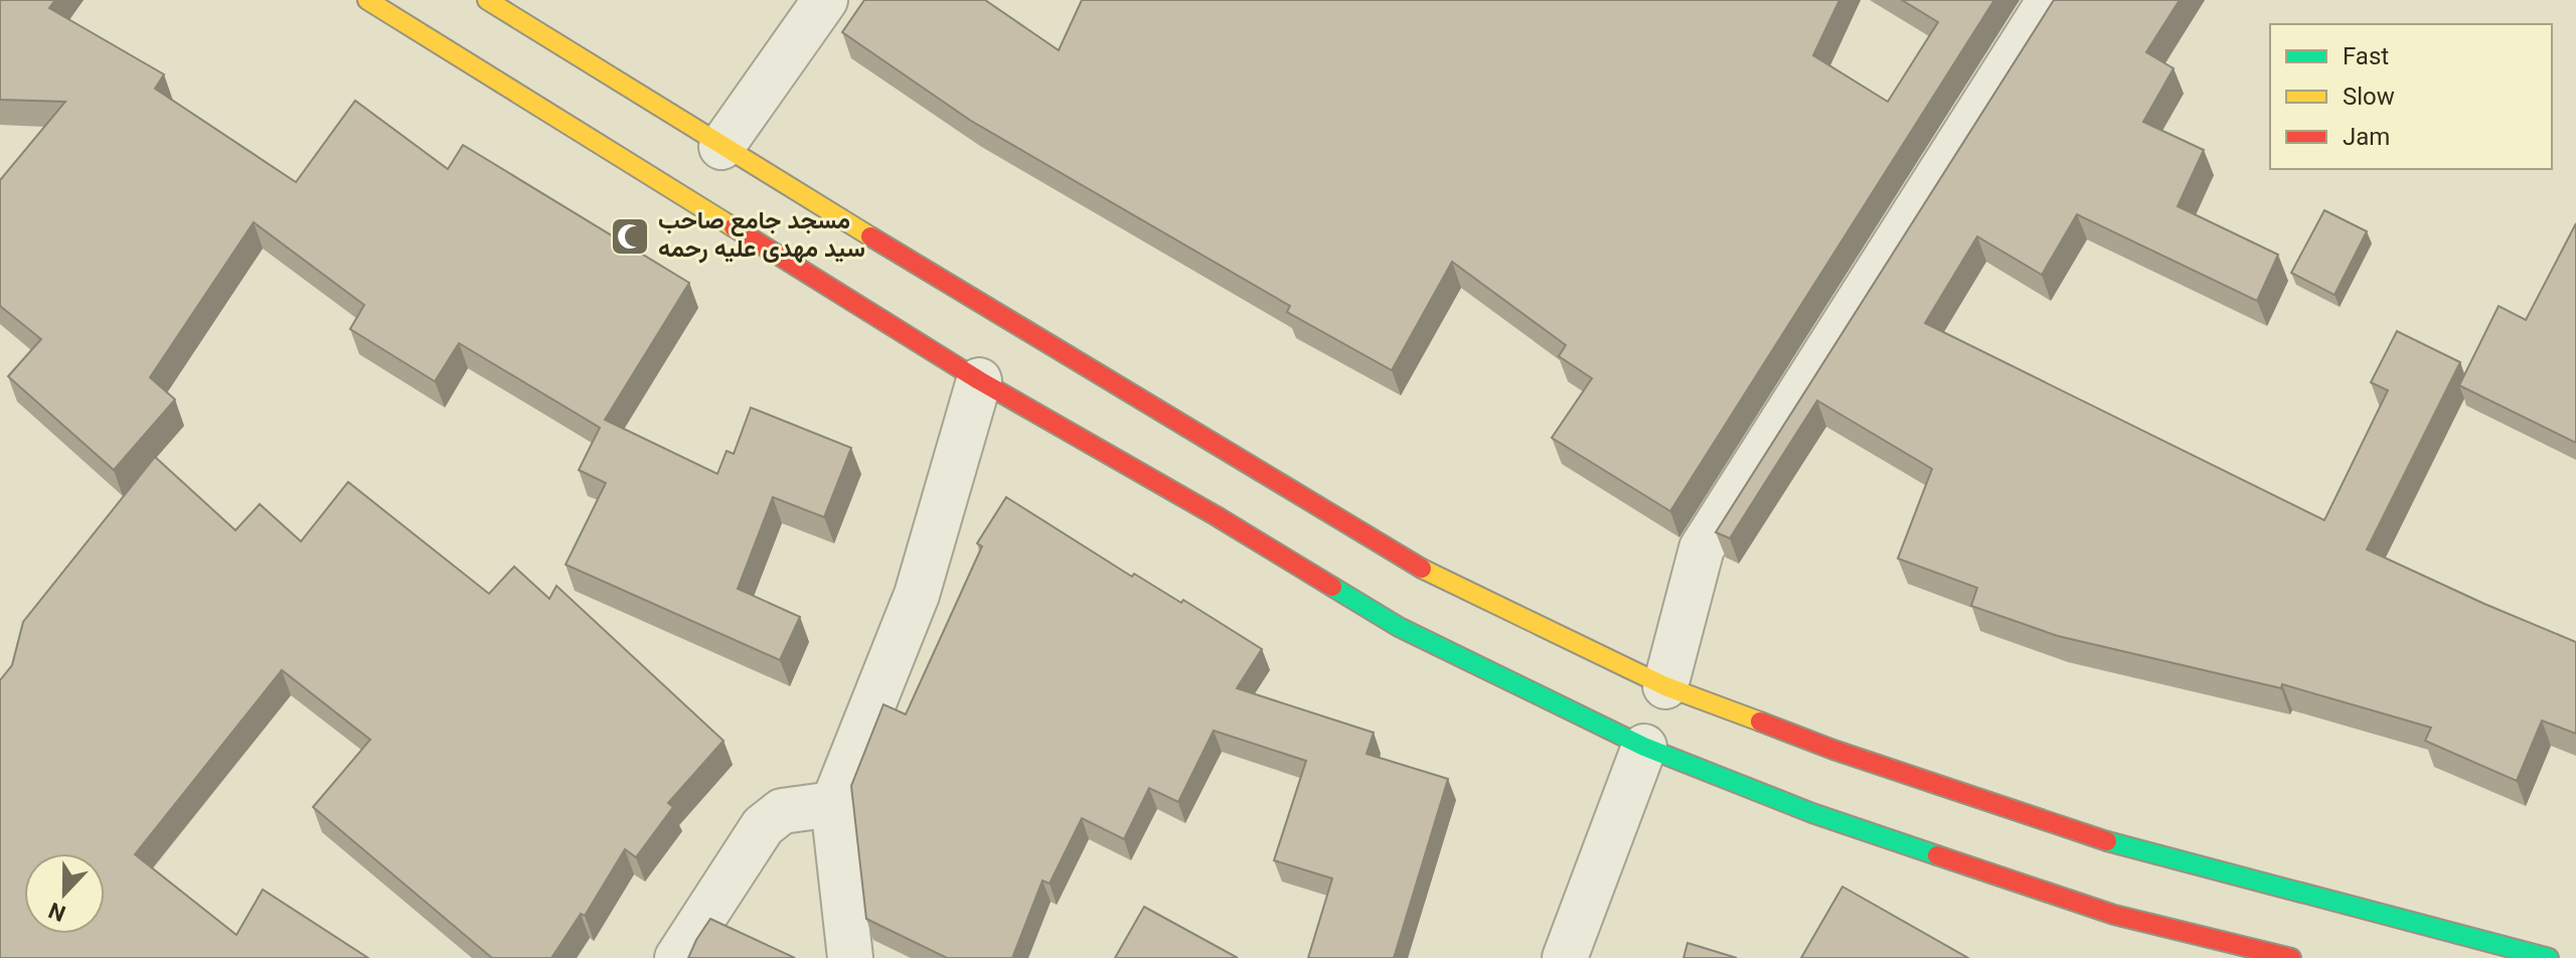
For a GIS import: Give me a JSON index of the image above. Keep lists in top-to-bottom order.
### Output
{
  "places": {
    "mosque": ["مسجد جامع صاحب سید مهدی علیه رحمه"]
  },
  "legend": ["Fast", "Slow", "Jam"],
  "north": "bottom"
}
